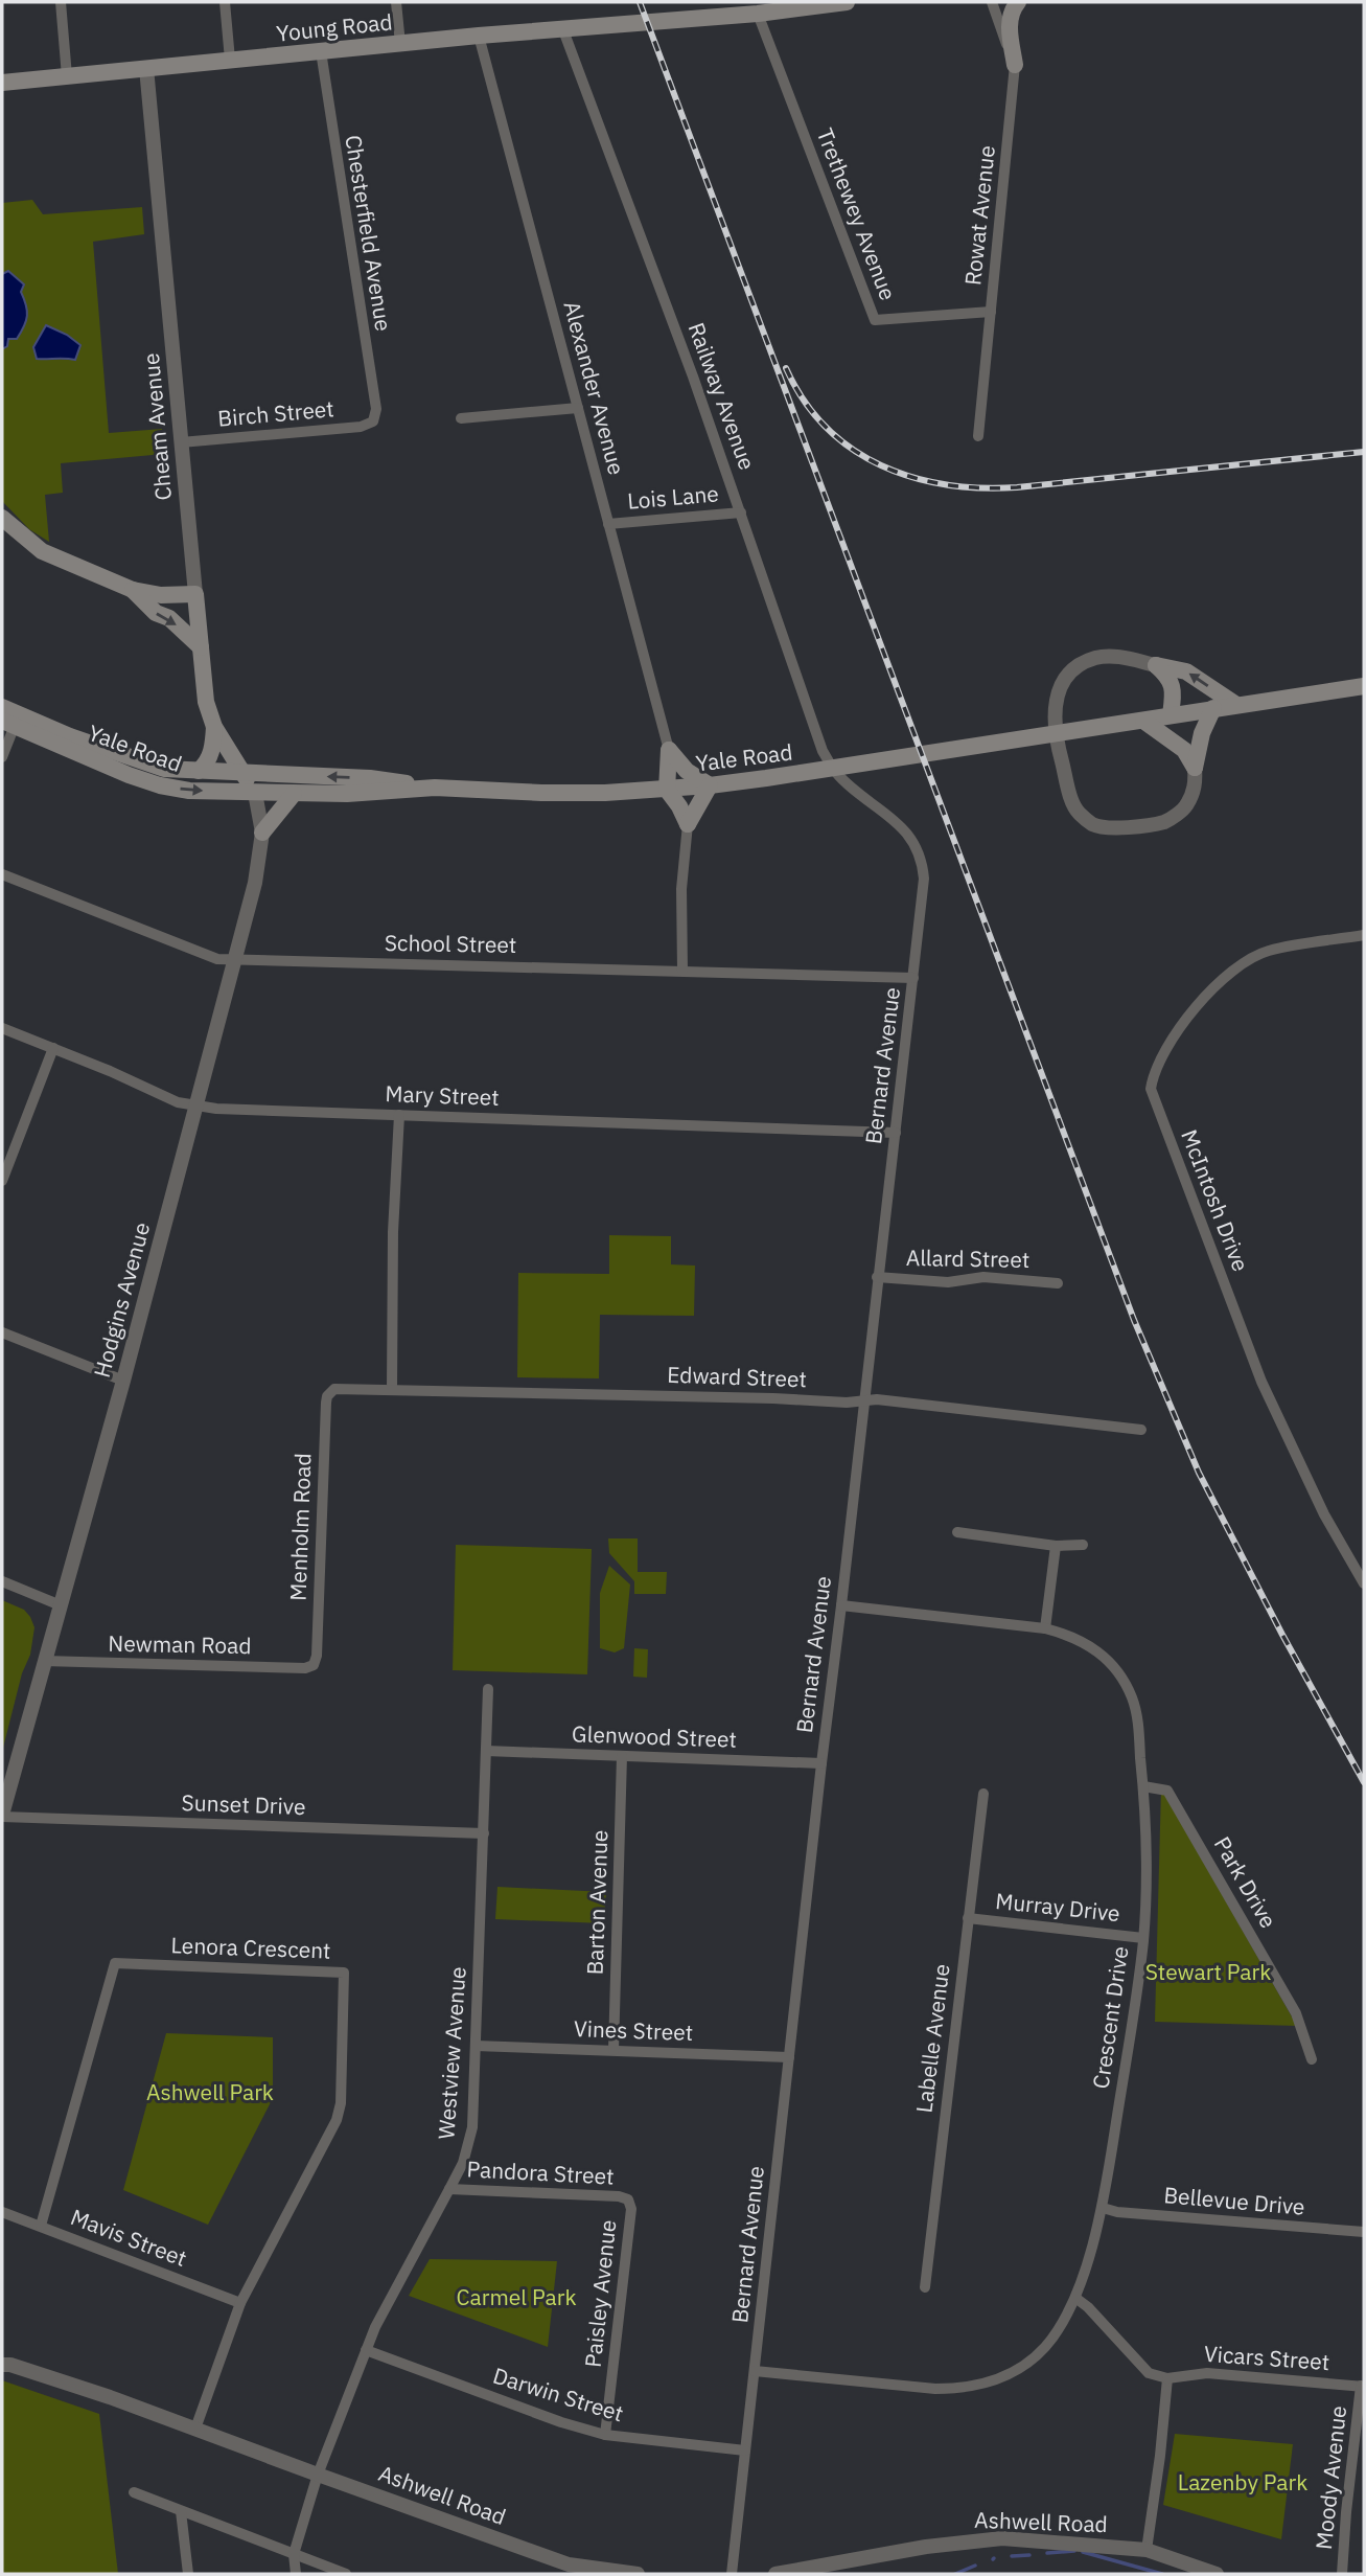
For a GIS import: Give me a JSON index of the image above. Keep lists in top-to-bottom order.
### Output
{
  "streets": {
    "main road": ["Young Road", "Cheam Avenue", "Yale Road"],
    "street": [
      "Trethewey Avenue",
      "Rowat Avenue",
      "Chesterfield Avenue",
      "Alexander Avenue",
      "Railway Avenue",
      "Birch Street",
      "Lois Lane",
      "School Street",
      "Bernard Avenue",
      "Mary Street",
      "McIntosh Drive",
      "Allard Street",
      "Hodgins Avenue",
      "Edward Street",
      "Menholm Road",
      "Newman Road",
      "Glenwood Street",
      "Sunset Drive",
      "Park Drive",
      "Barton Avenue",
      "Murray Drive",
      "Lenora Crescent",
      "Crescent Drive",
      "Vines Street",
      "Labelle Avenue",
      "Westview Avenue",
      "Pandora Street",
      "Bellevue Drive",
      "Mavis Street",
      "Paisley Avenue",
      "Vicars Street",
      "Darwin Street",
      "Moody Avenue",
      "Ashwell Road"
    ]
  },
  "crossings": [
    ["Young Road", "Trethewey Avenue"],
    ["Young Road", "Chesterfield Avenue"],
    ["Young Road", "Alexander Avenue"],
    ["Young Road", "Railway Avenue"],
    ["Young Road", "Cheam Avenue"],
    ["Trethewey Avenue", "Rowat Avenue"],
    ["Chesterfield Avenue", "Birch Street"],
    ["Alexander Avenue", "Lois Lane"],
    ["Railway Avenue", "Lois Lane"],
    ["Railway Avenue", "Bernard Avenue"],
    ["Birch Street", "Cheam Avenue"],
    ["Cheam Avenue", "Yale Road"],
    ["Cheam Avenue", "Hodgins Avenue"],
    ["Yale Road", "Hodgins Avenue"],
    ["School Street", "Bernard Avenue"],
    ["School Street", "Hodgins Avenue"],
    ["Bernard Avenue", "Mary Street"],
    ["Bernard Avenue", "Allard Street"],
    ["Bernard Avenue", "Edward Street"],
    ["Bernard Avenue", "Glenwood Street"],
    ["Bernard Avenue", "Crescent Drive"],
    ["Bernard Avenue", "Vines Street"],
    ["Bernard Avenue", "Darwin Street"],
    ["Mary Street", "Hodgins Avenue"],
    ["Hodgins Avenue", "Newman Road"],
    ["Hodgins Avenue", "Sunset Drive"],
    ["Edward Street", "Menholm Road"],
    ["Menholm Road", "Newman Road"],
    ["Glenwood Street", "Barton Avenue"],
    ["Glenwood Street", "Westview Avenue"],
    ["Sunset Drive", "Westview Avenue"],
    ["Park Drive", "Crescent Drive"],
    ["Barton Avenue", "Vines Street"],
    ["Murray Drive", "Crescent Drive"],
    ["Murray Drive", "Labelle Avenue"],
    ["Lenora Crescent", "Mavis Street"],
    ["Lenora Crescent", "Ashwell Road"],
    ["Crescent Drive", "Bellevue Drive"],
    ["Vines Street", "Westview Avenue"],
    ["Westview Avenue", "Pandora Street"],
    ["Westview Avenue", "Darwin Street"],
    ["Westview Avenue", "Ashwell Road"],
    ["Pandora Street", "Paisley Avenue"],
    ["Paisley Avenue", "Darwin Street"],
    ["Vicars Street", "Moody Avenue"]
  ],
  "parks": [
    "Stewart Park",
    "Ashwell Park",
    "Carmel Park",
    "Lazenby Park"
  ]
}
